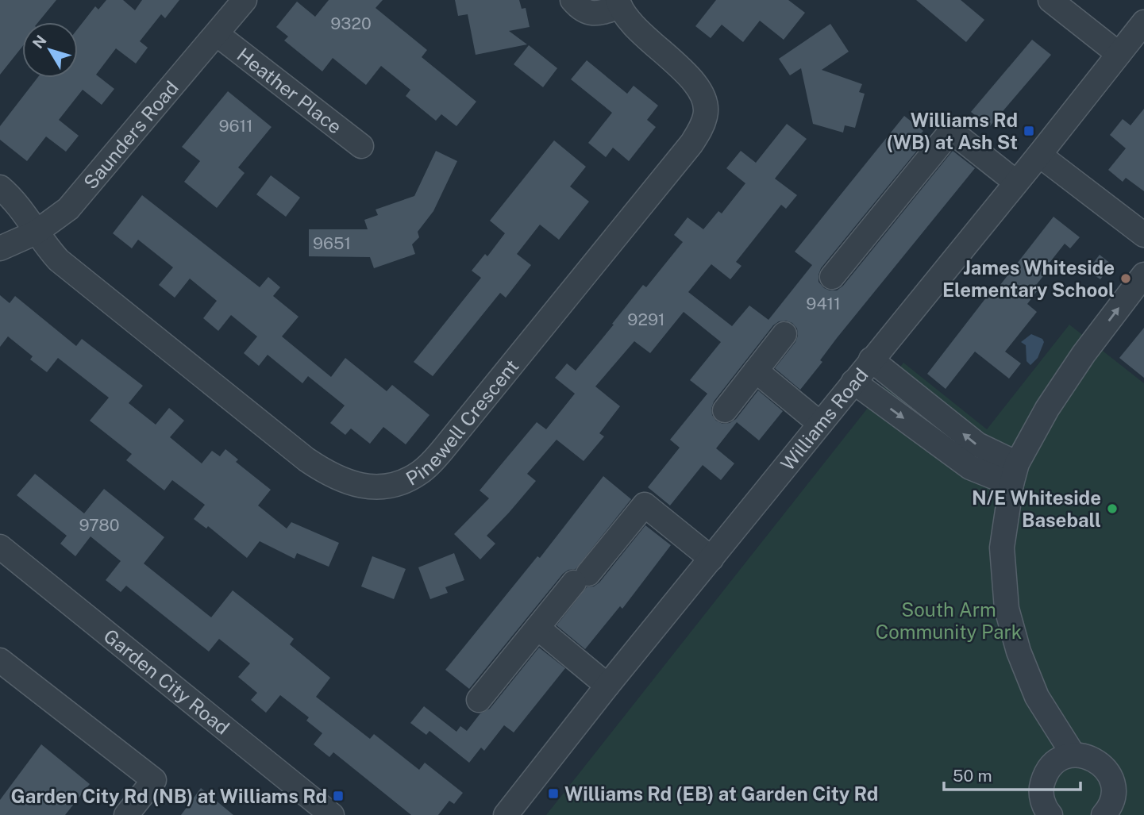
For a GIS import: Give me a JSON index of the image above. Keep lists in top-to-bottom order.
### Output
{
  "streets": {
    "street": [
      "Heather Place",
      "Saunders Road",
      "Pinewell Crescent",
      "Williams Road",
      "Garden City Road"
    ]
  },
  "crossings": [
    ["Heather Place", "Saunders Road"],
    ["Saunders Road", "Pinewell Crescent"]
  ],
  "parks": ["South Arm Community Park"],
  "places": {
    "transit": ["Williams Rd (WB) at Ash St", "Williams Rd (EB) at Garden City Rd", "Garden City Rd (NB) at Williams Rd"],
    "other": ["James Whiteside Elementary School", "N/E Whiteside Baseball"]
  },
  "house_numbers": [
    "9320",
    "9611",
    "9651",
    "9411",
    "9291",
    "9780"
  ],
  "scale_bar": "50 m",
  "north": "top left"
}
